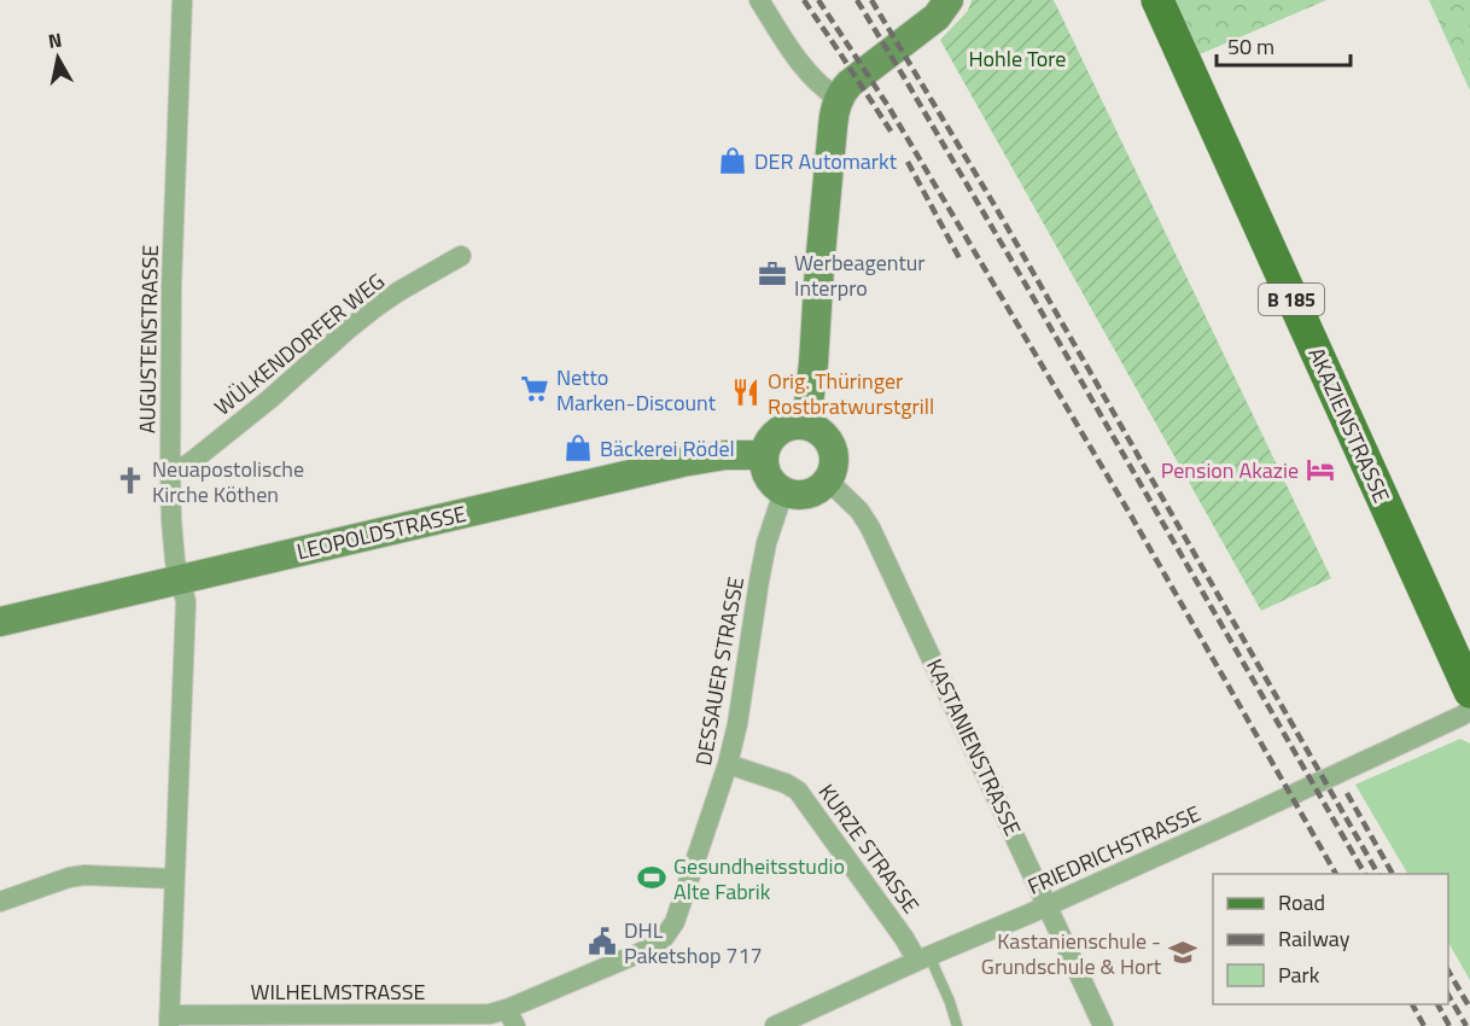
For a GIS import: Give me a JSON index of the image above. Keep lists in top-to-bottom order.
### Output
{
  "streets": {
    "main road": ["B 185", "AKAZIENSTRASSE", "LEOPOLDSTRASSE"],
    "street": [
      "AUGUSTENSTRASSE",
      "WÜLKENDORFER WEG",
      "DESSAUER STRASSE",
      "KASTANIENSTRASSE",
      "KURZE STRASSE",
      "FRIEDRICHSTRASSE",
      "WILHELMSTRASSE"
    ]
  },
  "crossings": [
    ["AUGUSTENSTRASSE", "WÜLKENDORFER WEG"],
    ["AUGUSTENSTRASSE", "LEOPOLDSTRASSE"],
    ["AUGUSTENSTRASSE", "WILHELMSTRASSE"],
    ["LEOPOLDSTRASSE", "DESSAUER STRASSE"],
    ["LEOPOLDSTRASSE", "KASTANIENSTRASSE"],
    ["DESSAUER STRASSE", "KASTANIENSTRASSE"],
    ["DESSAUER STRASSE", "KURZE STRASSE"],
    ["DESSAUER STRASSE", "WILHELMSTRASSE"],
    ["KASTANIENSTRASSE", "FRIEDRICHSTRASSE"],
    ["KURZE STRASSE", "FRIEDRICHSTRASSE"]
  ],
  "parks": ["Hohle Tore"],
  "places": {
    "shop": ["DER Automarkt", "Bäckerei Rödel"],
    "office": ["Werbeagentur Interpro"],
    "supermarket": ["Netto Marken-Discount"],
    "restaurant": ["Orig. Thüringer Rostbratwurstgrill"],
    "hotel": ["Pension Akazie"],
    "church": ["Neuapostolische Kirche Köthen"],
    "sports": ["Gesundheitsstudio Alte Fabrik"],
    "public building": ["DHL Paketshop 717"],
    "school or university": ["Kastanienschule - Grundschule & Hort"]
  },
  "legend": ["Road", "Railway", "Park"],
  "scale_bar": "50 m",
  "north": "top"
}
